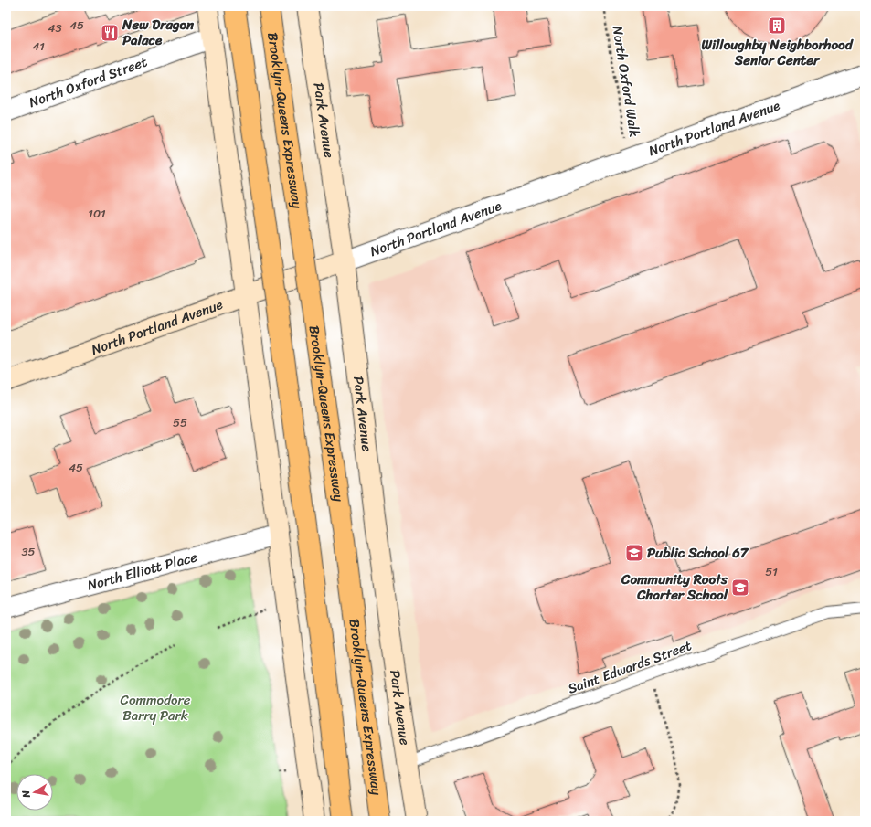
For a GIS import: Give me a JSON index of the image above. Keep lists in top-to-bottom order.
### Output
{
  "streets": {
    "highway": ["Brooklyn-Queens Expressway"],
    "main road": ["Park Avenue", "North Portland Avenue"],
    "street": ["North Oxford Street", "North Elliott Place"],
    "lane": ["Saint Edwards Street"],
    "path": ["North Oxford Walk"]
  },
  "crossings": [
    ["North Oxford Walk", "North Portland Avenue"],
    ["Park Avenue", "North Portland Avenue"],
    ["Park Avenue", "Saint Edwards Street"]
  ],
  "parks": ["Commodore Barry Park"],
  "places": {
    "building": ["Willoughby Neighborhood Senior Center"],
    "restaurant": ["New Dragon Palace"],
    "school or university": ["Public School 67", "Community Roots Charter School"]
  },
  "house_numbers": [
    "45",
    "43",
    "41",
    "101",
    "55",
    "45",
    "35",
    "51"
  ],
  "north": "left"
}
